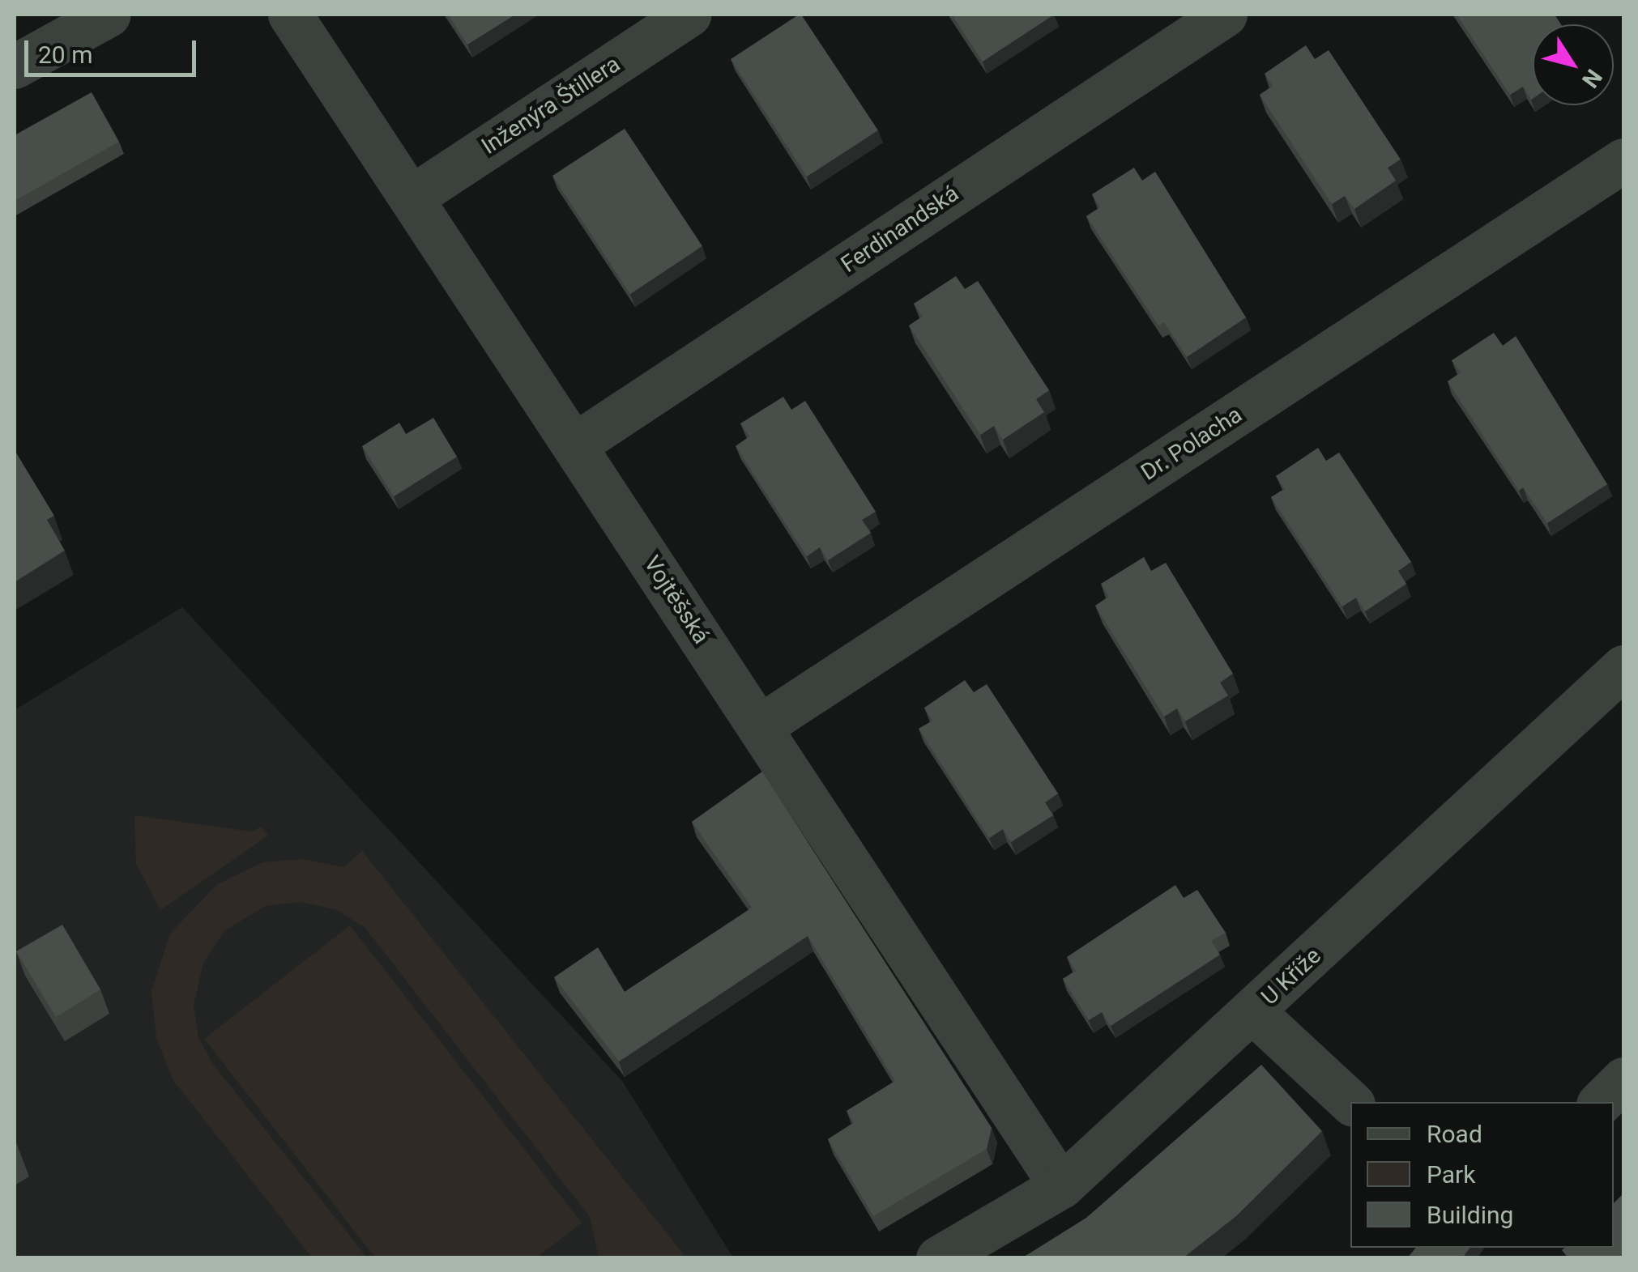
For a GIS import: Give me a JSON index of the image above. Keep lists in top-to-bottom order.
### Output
{
  "streets": {
    "street": [
      "Inženýra Štillera",
      "Ferdinandská",
      "Dr. Polacha",
      "Vojtěšská",
      "U Kříže"
    ]
  },
  "crossings": [
    ["Inženýra Štillera", "Vojtěšská"],
    ["Ferdinandská", "Vojtěšská"],
    ["Dr. Polacha", "Vojtěšská"],
    ["Vojtěšská", "U Kříže"]
  ],
  "legend": ["Road", "Park", "Building"],
  "scale_bar": "20 m",
  "north": "bottom right"
}
